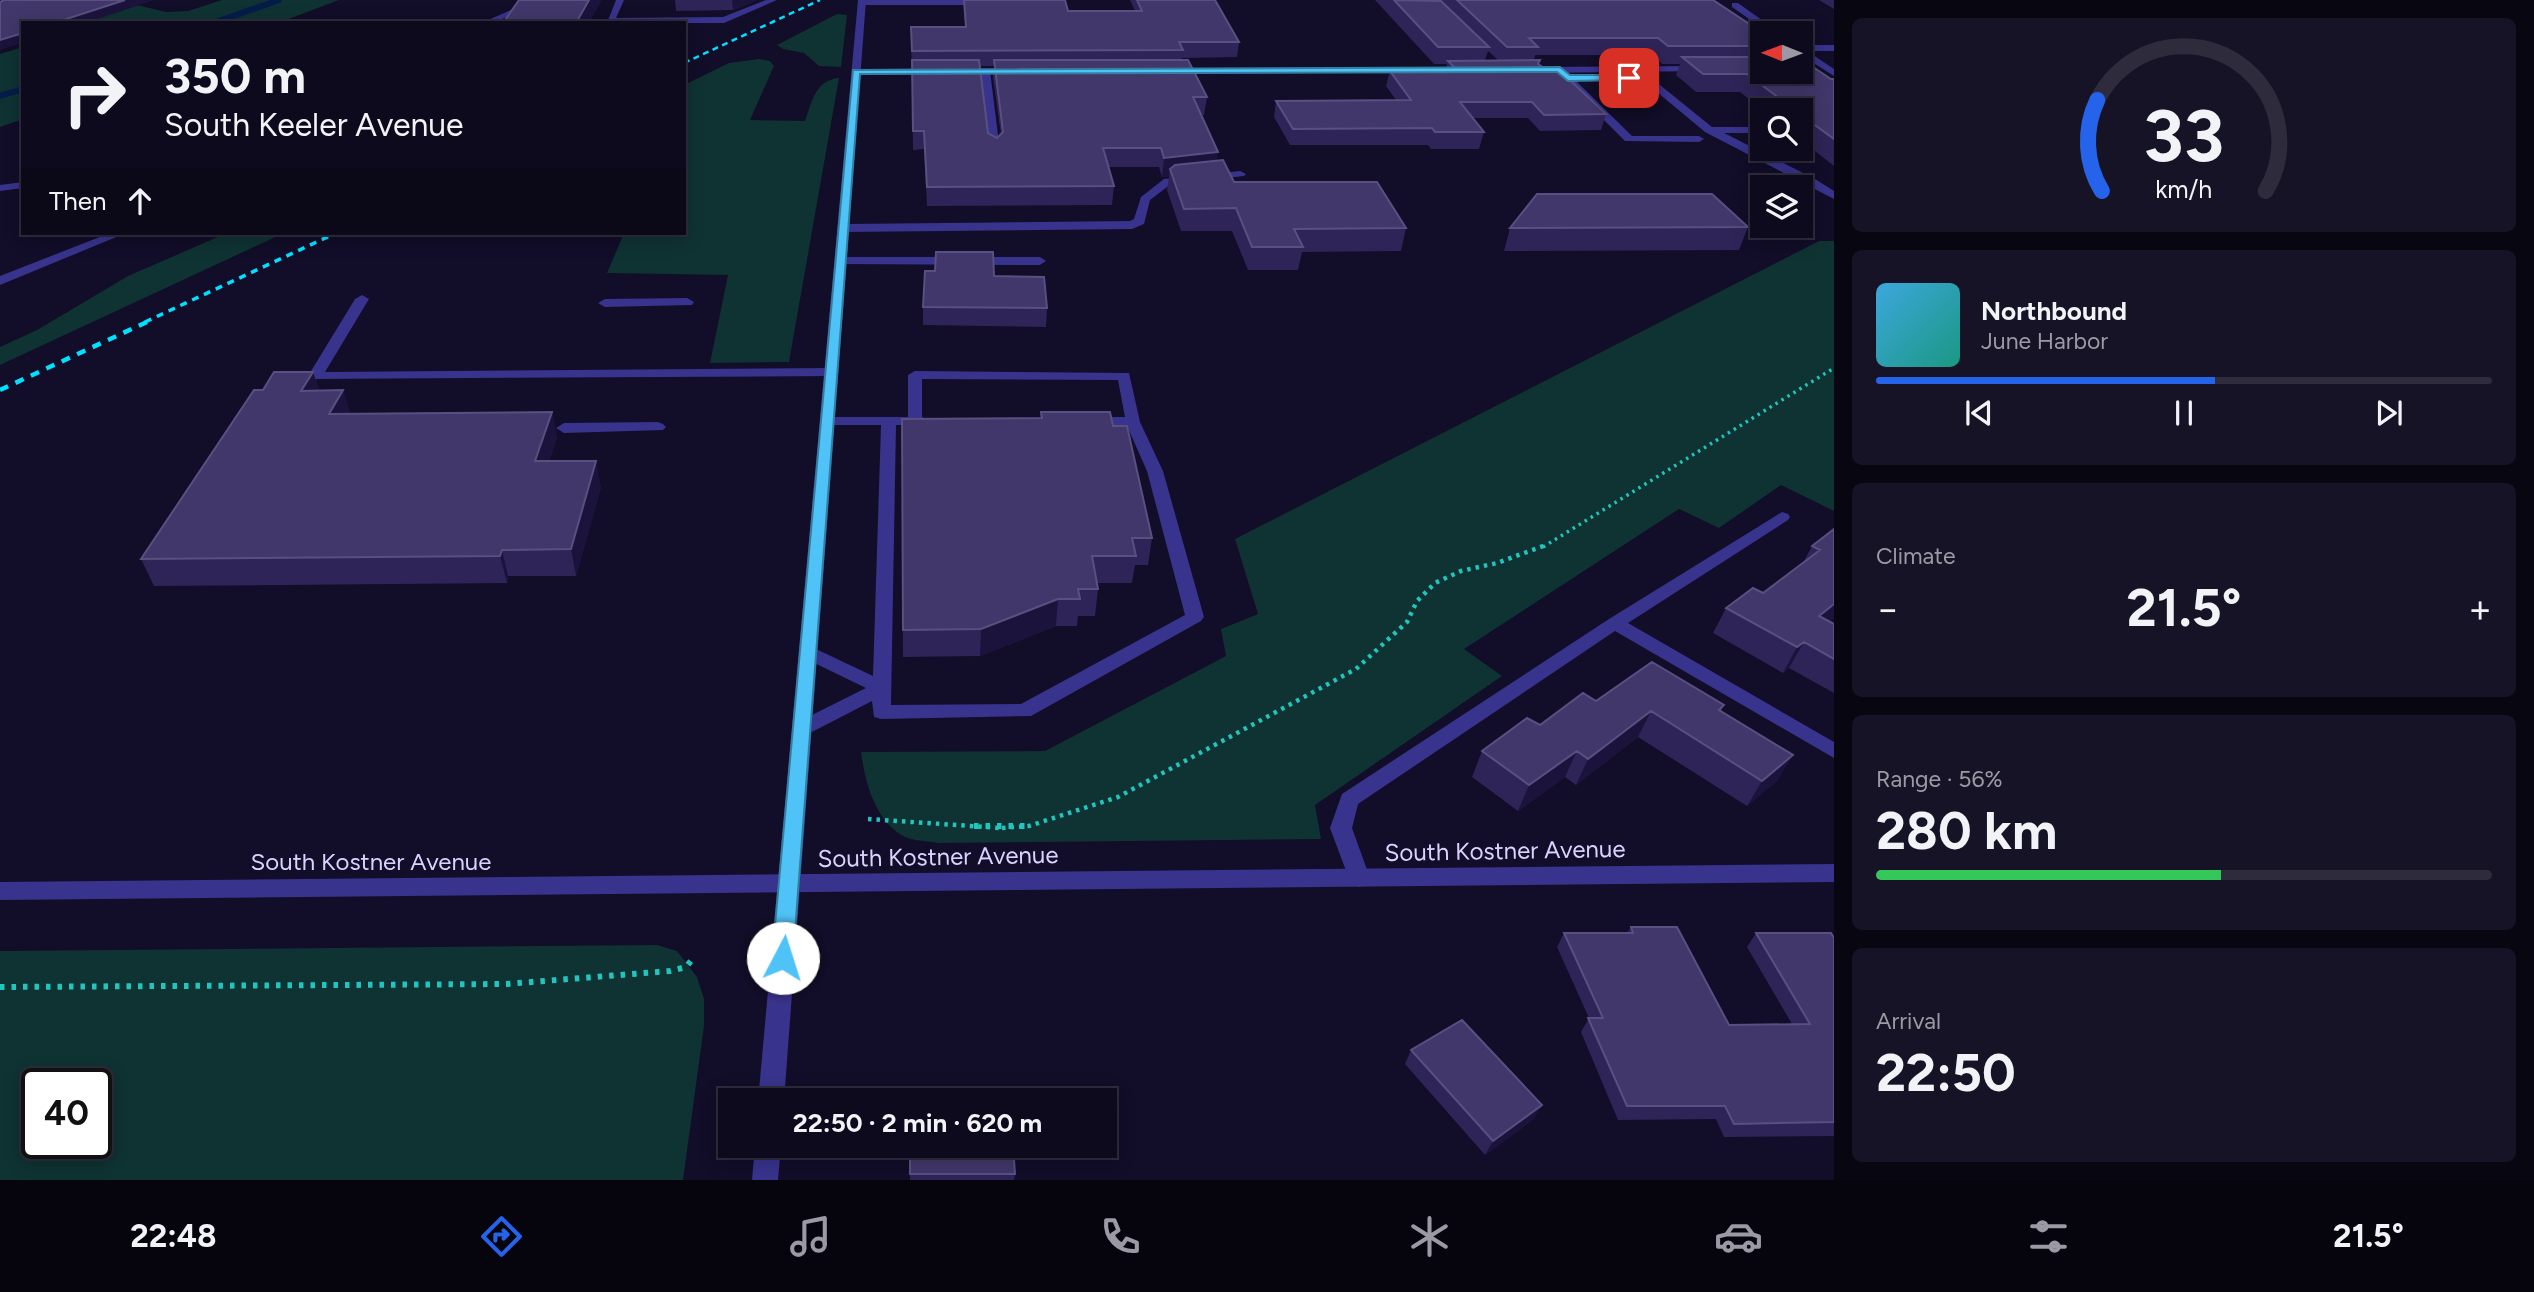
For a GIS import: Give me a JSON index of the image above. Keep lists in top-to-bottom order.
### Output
{
  "streets": {
    "street": ["South Kostner Avenue"]
  },
  "north": "left",
  "page": {
    "turn": ["350 m", "South Keeler Avenue"],
    "then": "Then",
    "song": ["Northbound", "June Harbor"],
    "tile": [
      "Climate",
      ["Range · 56%", "280 km"],
      ["Arrival", "22:50"]
    ],
    "heat": ["−", "21.5°", "+"],
    "limit": "40",
    "trip": "22:50 · 2 min · 620 m",
    "tabs": ["22:48", "21.5°"],
    "gauge": ["33", "km/h"]
  }
}
